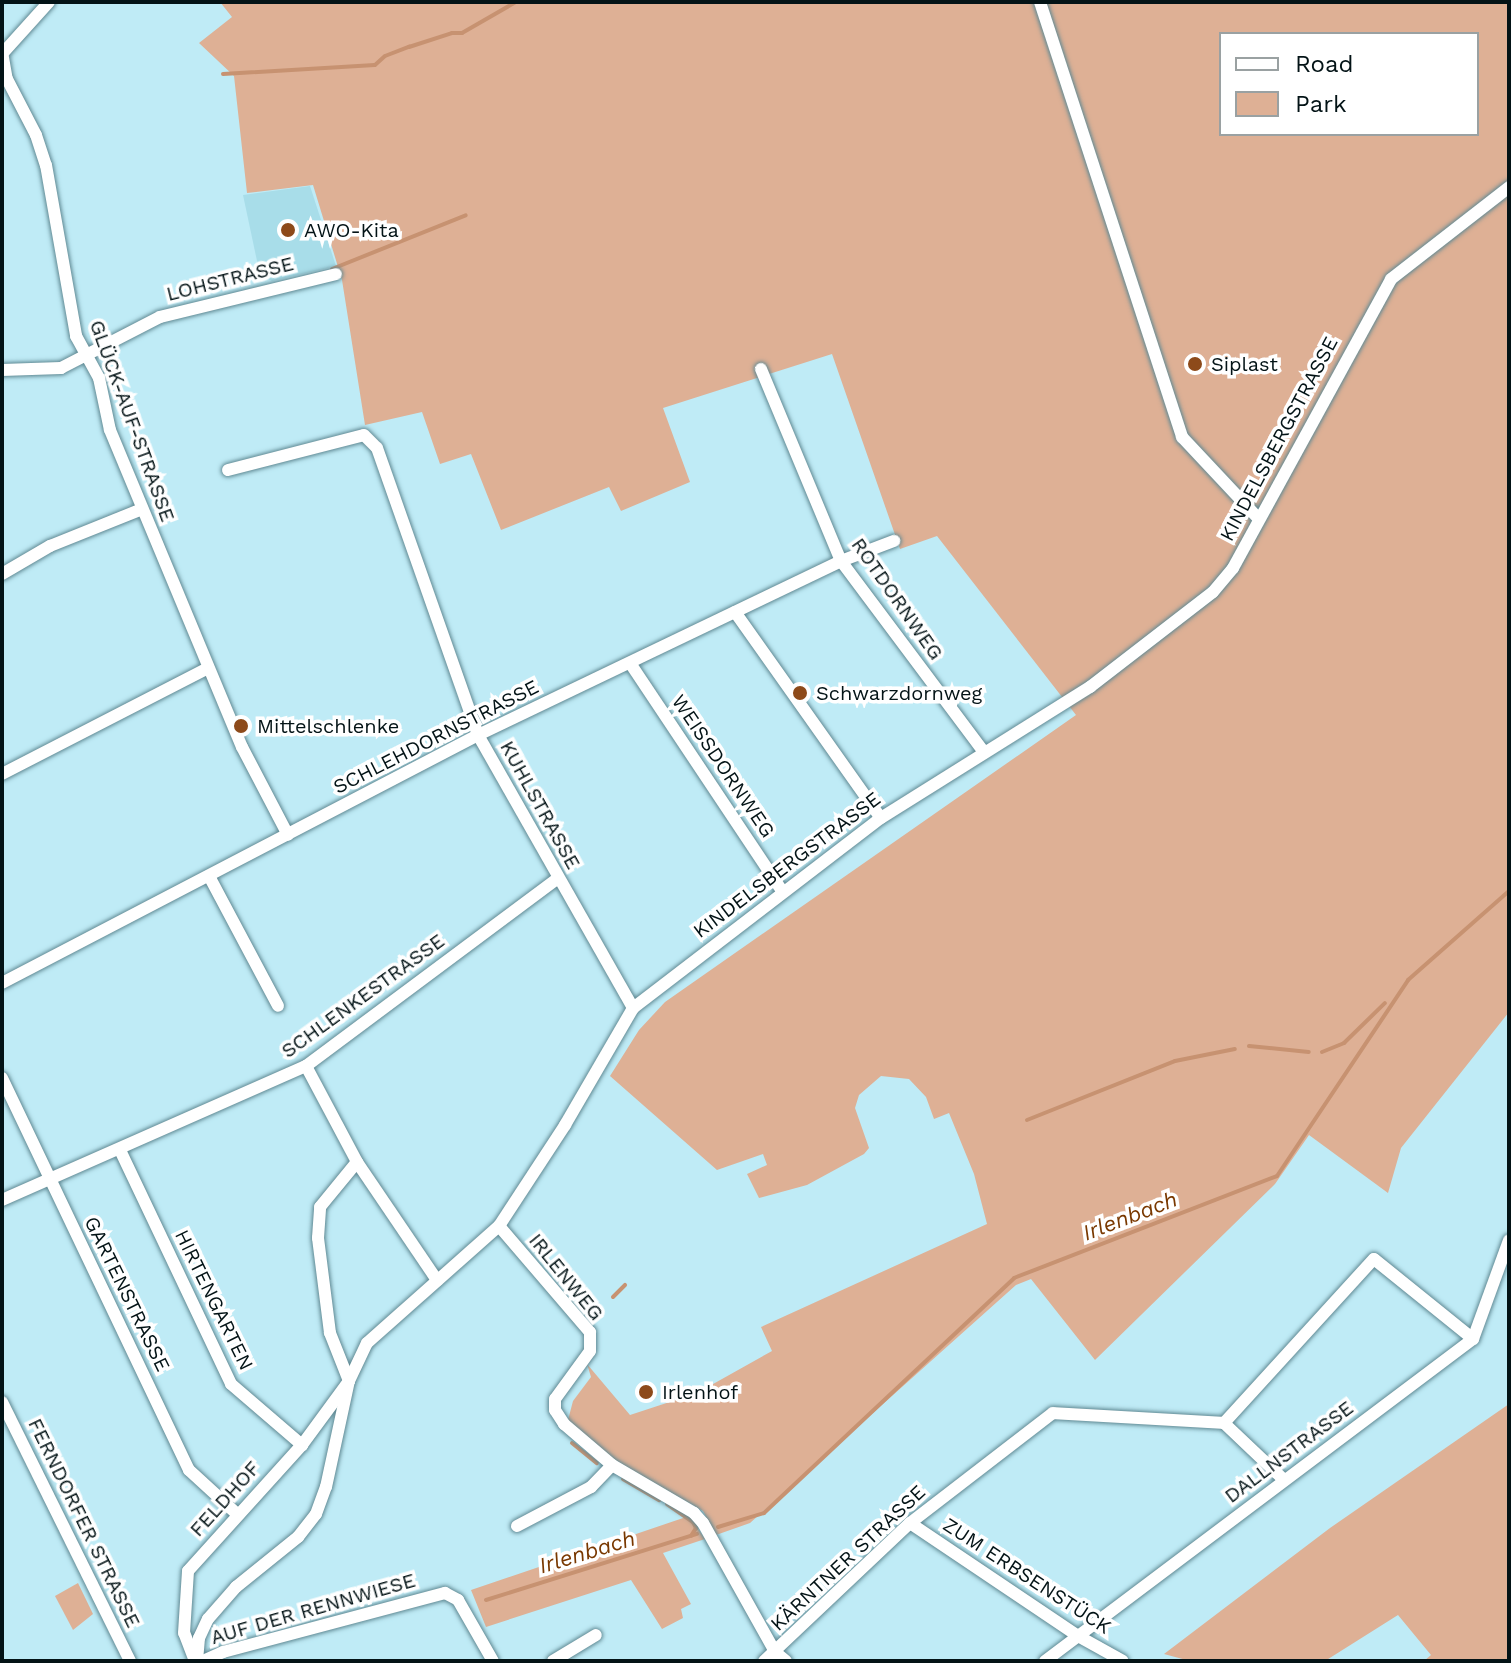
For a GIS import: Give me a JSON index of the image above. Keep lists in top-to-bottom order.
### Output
{
  "streets": {
    "street": [
      "LOHSTRASSE",
      "GLÜCK-AUF-STRASSE",
      "KINDELSBERGSTRASSE",
      "ROTDORNWEG",
      "SCHLEHDORNSTRASSE",
      "WEISSDORNWEG",
      "KUHLSTRASSE",
      "SCHLENKESTRASSE",
      "IRLENWEG",
      "GARTENSTRASSE",
      "HIRTENGARTEN",
      "DALLNSTRASSE",
      "FELDHOF",
      "FERNDORFER STRASSE",
      "KÄRNTNER STRASSE",
      "ZUM ERBSENSTÜCK",
      "AUF DER RENNWIESE"
    ]
  },
  "crossings": [
    ["LOHSTRASSE", "GLÜCK-AUF-STRASSE"],
    ["GLÜCK-AUF-STRASSE", "SCHLEHDORNSTRASSE"],
    ["KINDELSBERGSTRASSE", "ROTDORNWEG"],
    ["KINDELSBERGSTRASSE", "WEISSDORNWEG"],
    ["KINDELSBERGSTRASSE", "KUHLSTRASSE"],
    ["KINDELSBERGSTRASSE", "IRLENWEG"],
    ["KINDELSBERGSTRASSE", "FELDHOF"],
    ["ROTDORNWEG", "SCHLEHDORNSTRASSE"],
    ["SCHLEHDORNSTRASSE", "WEISSDORNWEG"],
    ["SCHLEHDORNSTRASSE", "KUHLSTRASSE"],
    ["KUHLSTRASSE", "SCHLENKESTRASSE"],
    ["SCHLENKESTRASSE", "GARTENSTRASSE"],
    ["SCHLENKESTRASSE", "HIRTENGARTEN"],
    ["IRLENWEG", "KÄRNTNER STRASSE"],
    ["GARTENSTRASSE", "FELDHOF"],
    ["HIRTENGARTEN", "FELDHOF"],
    ["DALLNSTRASSE", "ZUM ERBSENSTÜCK"],
    ["KÄRNTNER STRASSE", "ZUM ERBSENSTÜCK"]
  ],
  "water": ["Irlenbach"],
  "places": [
    "AWO-Kita",
    "Siplast",
    "Schwarzdornweg",
    "Mittelschlenke",
    "Irlenhof"
  ],
  "legend": ["Road", "Park"]
}
